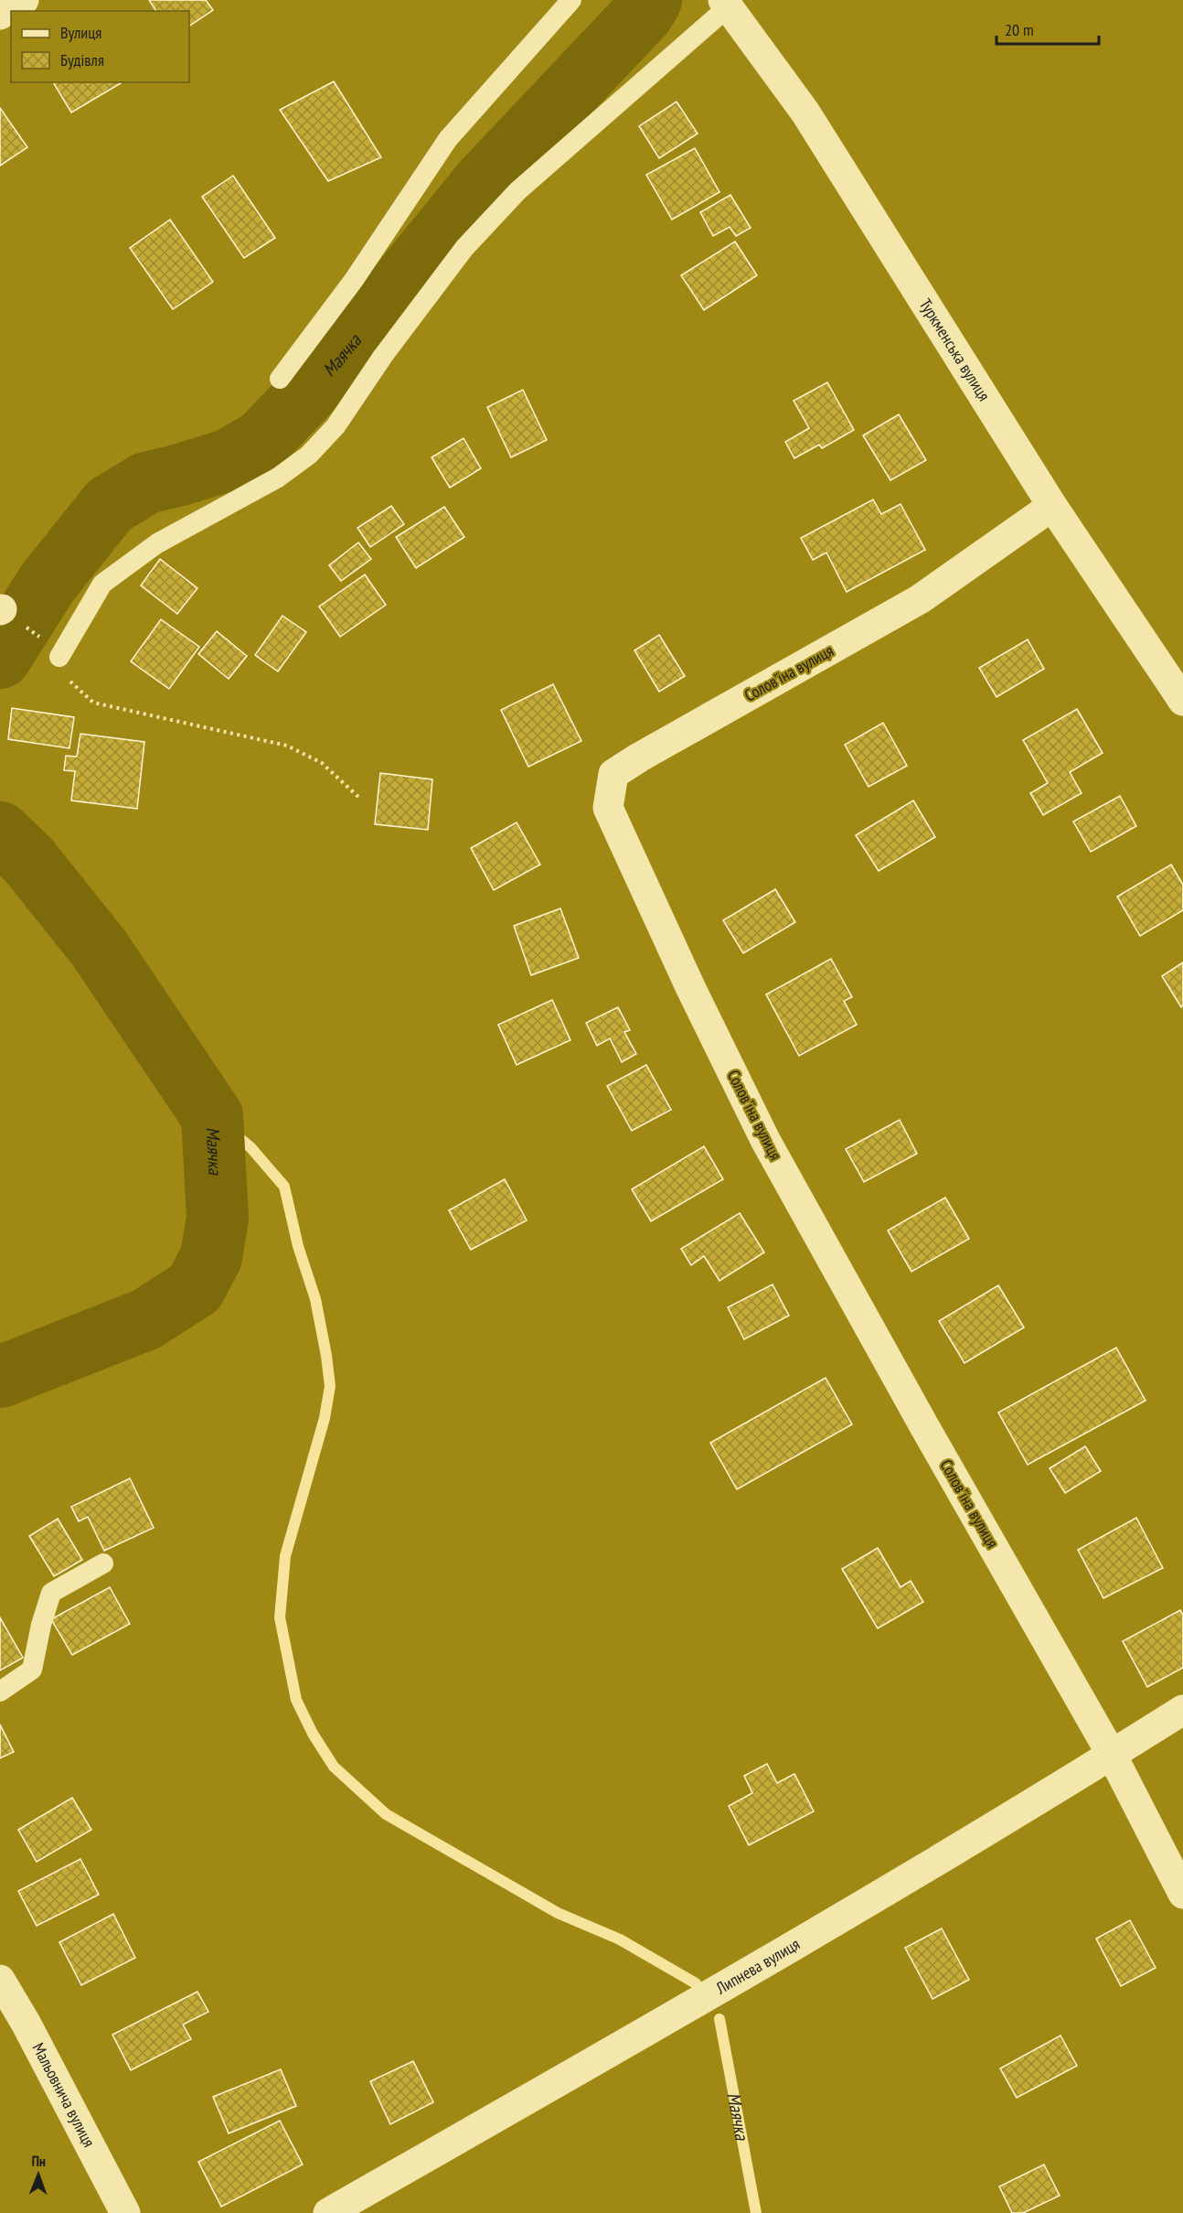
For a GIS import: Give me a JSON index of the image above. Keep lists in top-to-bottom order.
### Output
{
  "streets": {
    "street": [
      "Туркменська вулиця",
      "Соловʼїна вулиця",
      "Липнева вулиця",
      "Мальовнича вулиця"
    ]
  },
  "crossings": [
    ["Туркменська вулиця", "Соловʼїна вулиця"],
    ["Соловʼїна вулиця", "Липнева вулиця"]
  ],
  "water": ["Маячка"],
  "legend": ["Вулиця", "Будівля"],
  "scale_bar": "20 m",
  "north": "top"
}
